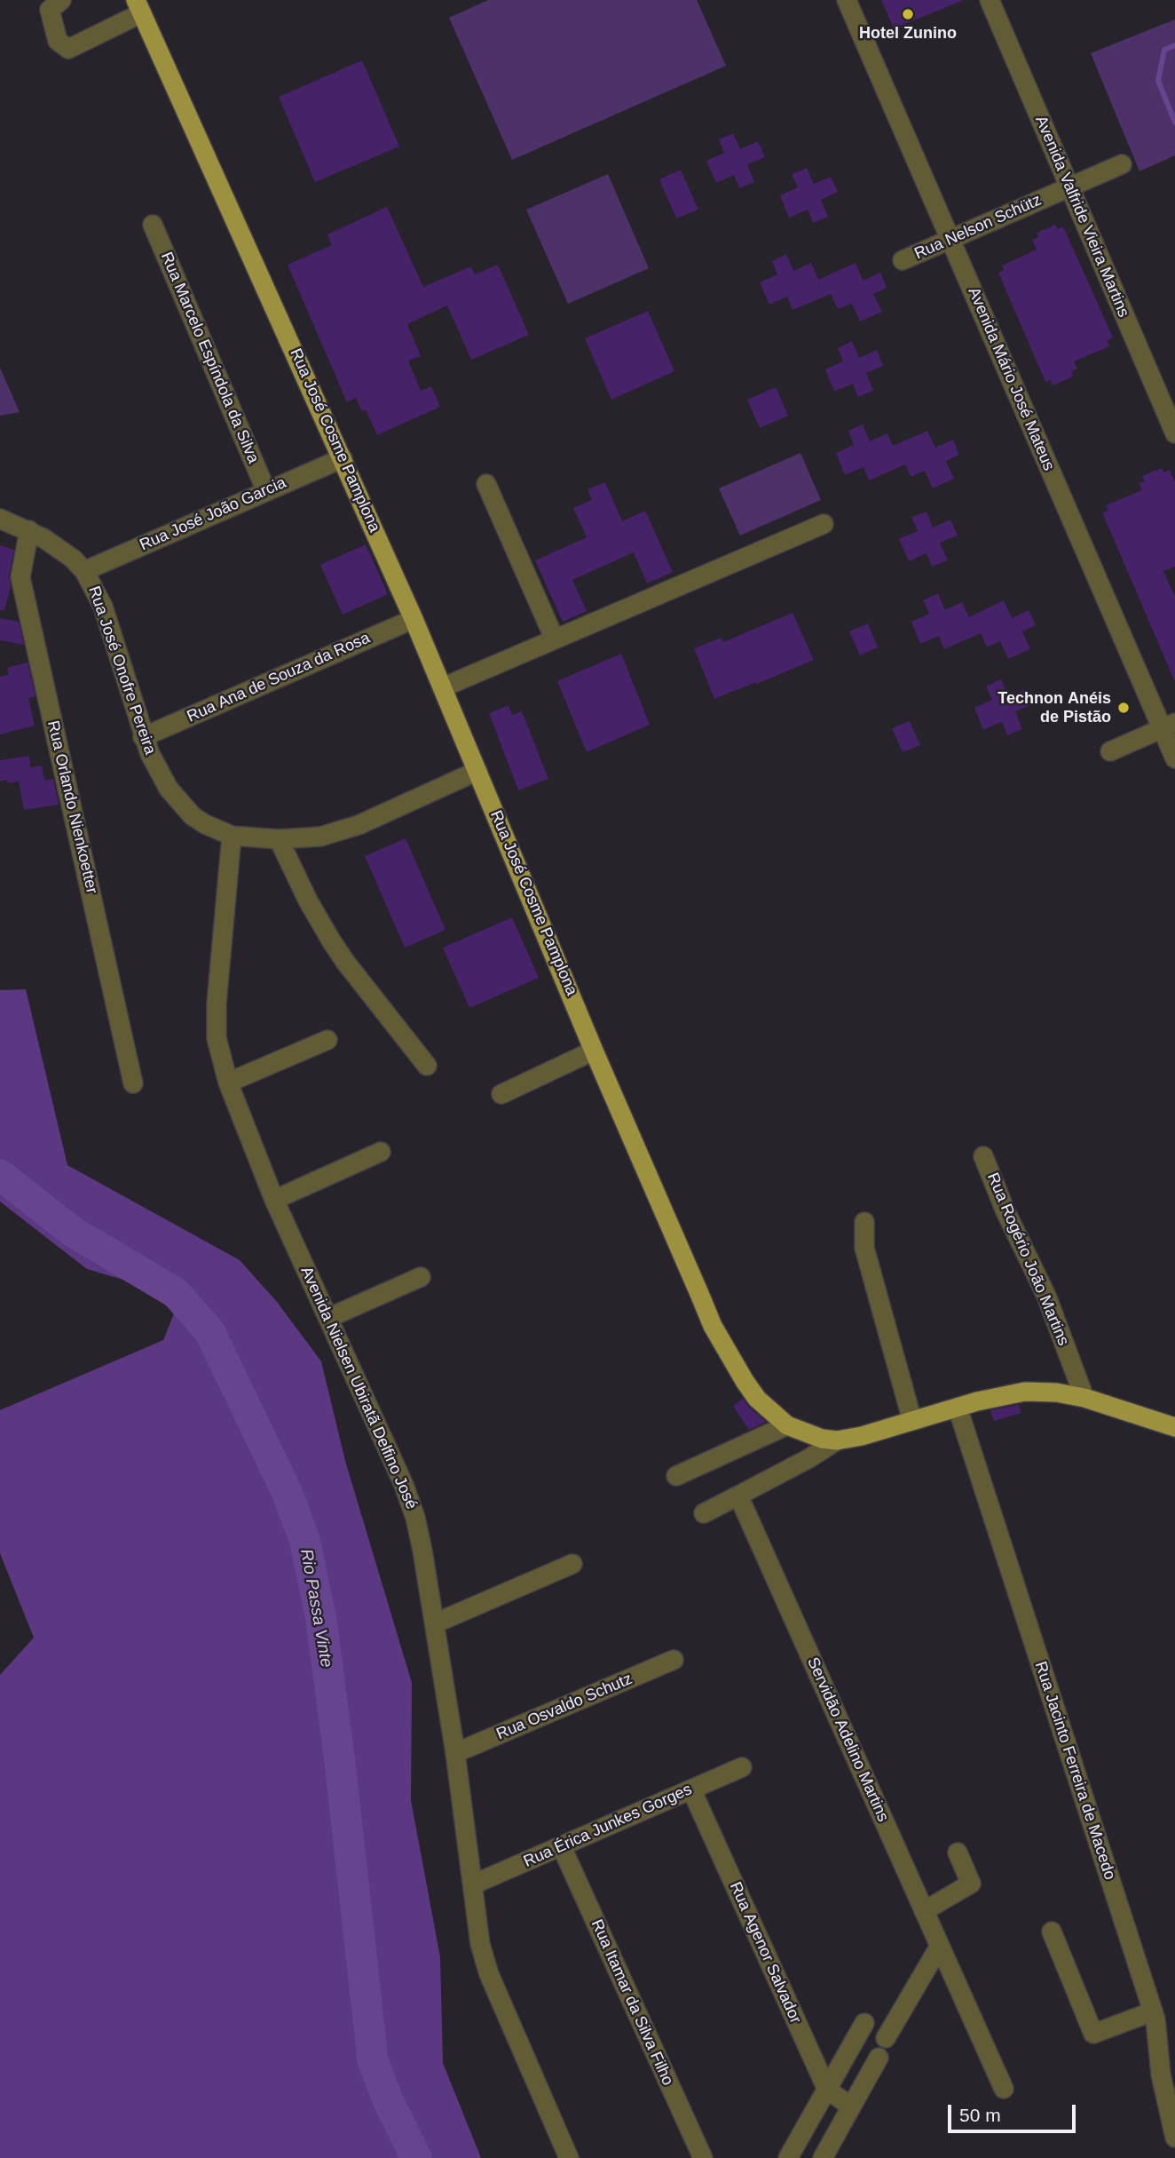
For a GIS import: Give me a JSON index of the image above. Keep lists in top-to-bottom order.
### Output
{
  "streets": {
    "main road": ["Rua José Cosme Pamplona"],
    "street": [
      "Avenida Valfride Vieira Martins",
      "Rua Nelson Schütz",
      "Rua Marcelo Espíndola da Silva",
      "Avenida Mário José Mateus",
      "Rua José João Garcia",
      "Rua José Onofre Pereira",
      "Rua Ana de Souza da Rosa",
      "Rua Orlando Nienkoetter",
      "Rua Rogério João Martins",
      "Avenida Nielsen Ubiratã Delfino José",
      "Rua Osvaldo Schutz",
      "Servidão Adelino Martins",
      "Rua Jacinto Ferreira de Macedo",
      "Rua Érica Junkes Gorges",
      "Rua Agenor Salvador",
      "Rua Itamar da Silva Filho"
    ]
  },
  "crossings": [
    ["Avenida Valfride Vieira Martins", "Rua Nelson Schütz"],
    ["Rua Nelson Schütz", "Avenida Mário José Mateus"],
    ["Rua Marcelo Espíndola da Silva", "Rua José João Garcia"],
    ["Rua José Cosme Pamplona", "Rua José João Garcia"],
    ["Rua José Cosme Pamplona", "Rua José Onofre Pereira"],
    ["Rua José Cosme Pamplona", "Rua Ana de Souza da Rosa"],
    ["Rua José Cosme Pamplona", "Rua Rogério João Martins"],
    ["Rua José Cosme Pamplona", "Rua Jacinto Ferreira de Macedo"],
    ["Rua José João Garcia", "Rua José Onofre Pereira"],
    ["Rua José Onofre Pereira", "Rua Ana de Souza da Rosa"],
    ["Rua José Onofre Pereira", "Rua Orlando Nienkoetter"],
    ["Rua José Onofre Pereira", "Avenida Nielsen Ubiratã Delfino José"],
    ["Avenida Nielsen Ubiratã Delfino José", "Rua Osvaldo Schutz"],
    ["Avenida Nielsen Ubiratã Delfino José", "Rua Érica Junkes Gorges"],
    ["Rua Érica Junkes Gorges", "Rua Agenor Salvador"],
    ["Rua Érica Junkes Gorges", "Rua Itamar da Silva Filho"]
  ],
  "water": ["Rio Passa Vinte"],
  "places": ["Hotel Zunino", "Technon Anéis de Pistão"],
  "scale_bar": "50 m"
}
